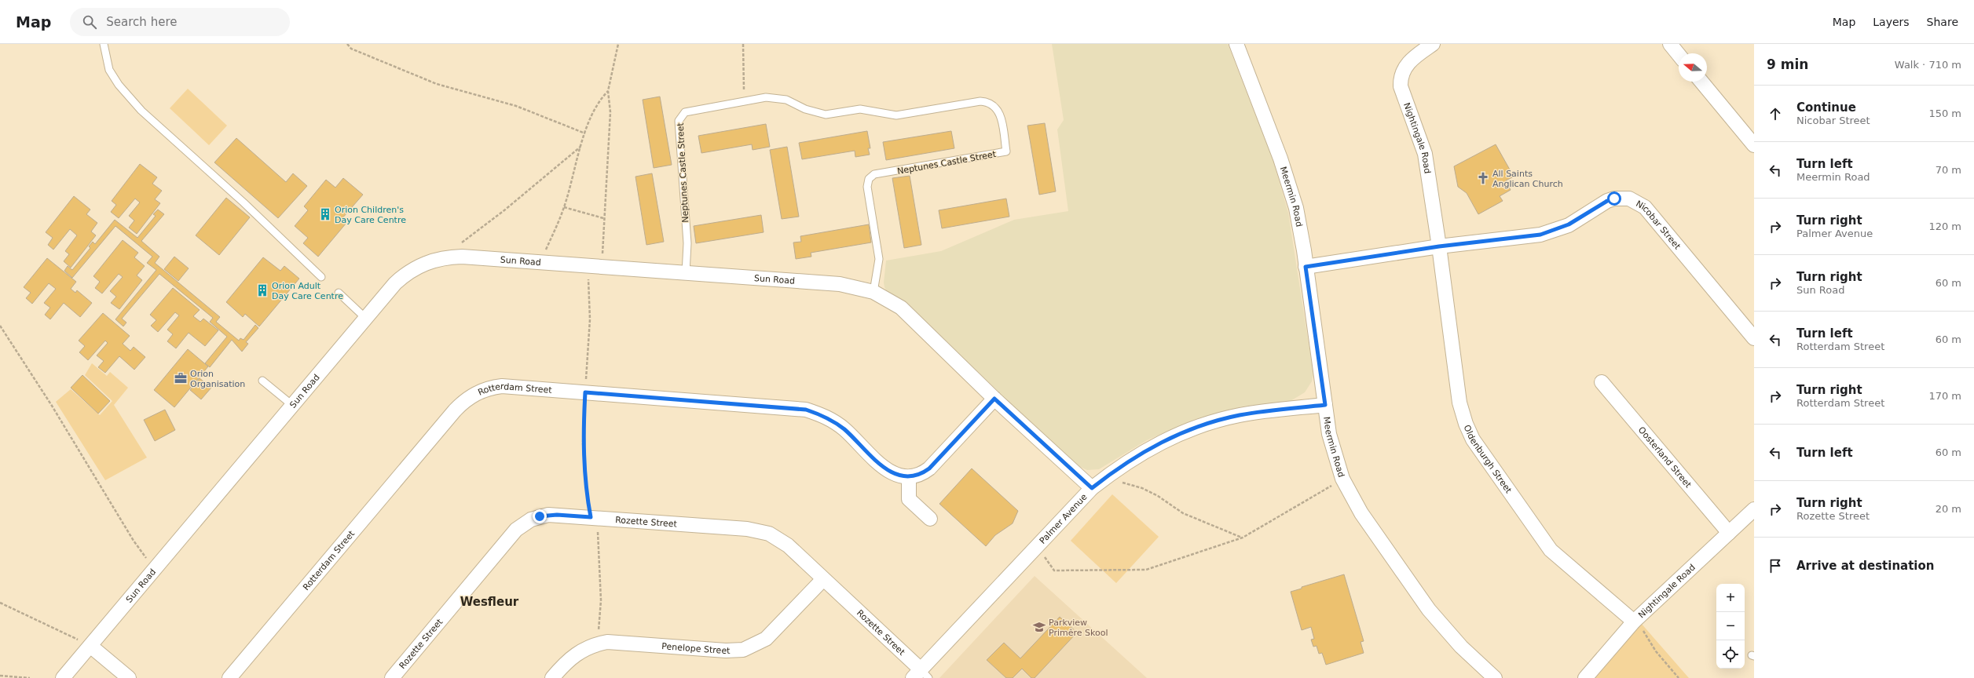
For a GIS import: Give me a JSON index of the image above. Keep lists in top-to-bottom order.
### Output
{
  "streets": {
    "street": [
      "Nightingale Road",
      "Meermin Road",
      "Nicobar Street",
      "Sun Road",
      "Rotterdam Street",
      "Oosterland Street",
      "Oldenburgh Street",
      "Palmer Avenue",
      "Rozette Street",
      "Penelope Street"
    ],
    "lane": ["Neptunes Castle Street"]
  },
  "crossings": [
    ["Nightingale Road", "Nicobar Street"],
    ["Nightingale Road", "Oosterland Street"],
    ["Nightingale Road", "Oldenburgh Street"],
    ["Neptunes Castle Street", "Sun Road"],
    ["Meermin Road", "Nicobar Street"],
    ["Meermin Road", "Palmer Avenue"],
    ["Nicobar Street", "Oldenburgh Street"],
    ["Sun Road", "Palmer Avenue"],
    ["Palmer Avenue", "Rozette Street"],
    ["Rozette Street", "Penelope Street"]
  ],
  "districts": ["Wesfleur"],
  "places": {
    "church": ["All Saints Anglican Church"],
    "building": ["Orion Children's Day Care Centre", "Orion Adult Day Care Centre"],
    "office": ["Orion Organisation"],
    "school or university": ["Parkview Primêre Skool"]
  },
  "north": "left",
  "page": {
    "header": "Map",
    "search": "Search here",
    "nav": ["Map", "Layers", "Share"],
    "heading": ["9 min", "Walk · 710 m"],
    "list": [
      ["Continue", "Nicobar Street", "150 m"],
      ["Turn left", "Meermin Road", "70 m"],
      ["Turn right", "Palmer Avenue", "120 m"],
      ["Turn right", "Sun Road", "60 m"],
      ["Turn left", "Rotterdam Street", "60 m"],
      ["Turn right", "Rotterdam Street", "170 m"],
      ["Turn left", "60 m"],
      ["Turn right", "Rozette Street", "20 m"],
      "Arrive at destination"
    ],
    "map_buttons": ["+", "−"]
  }
}
